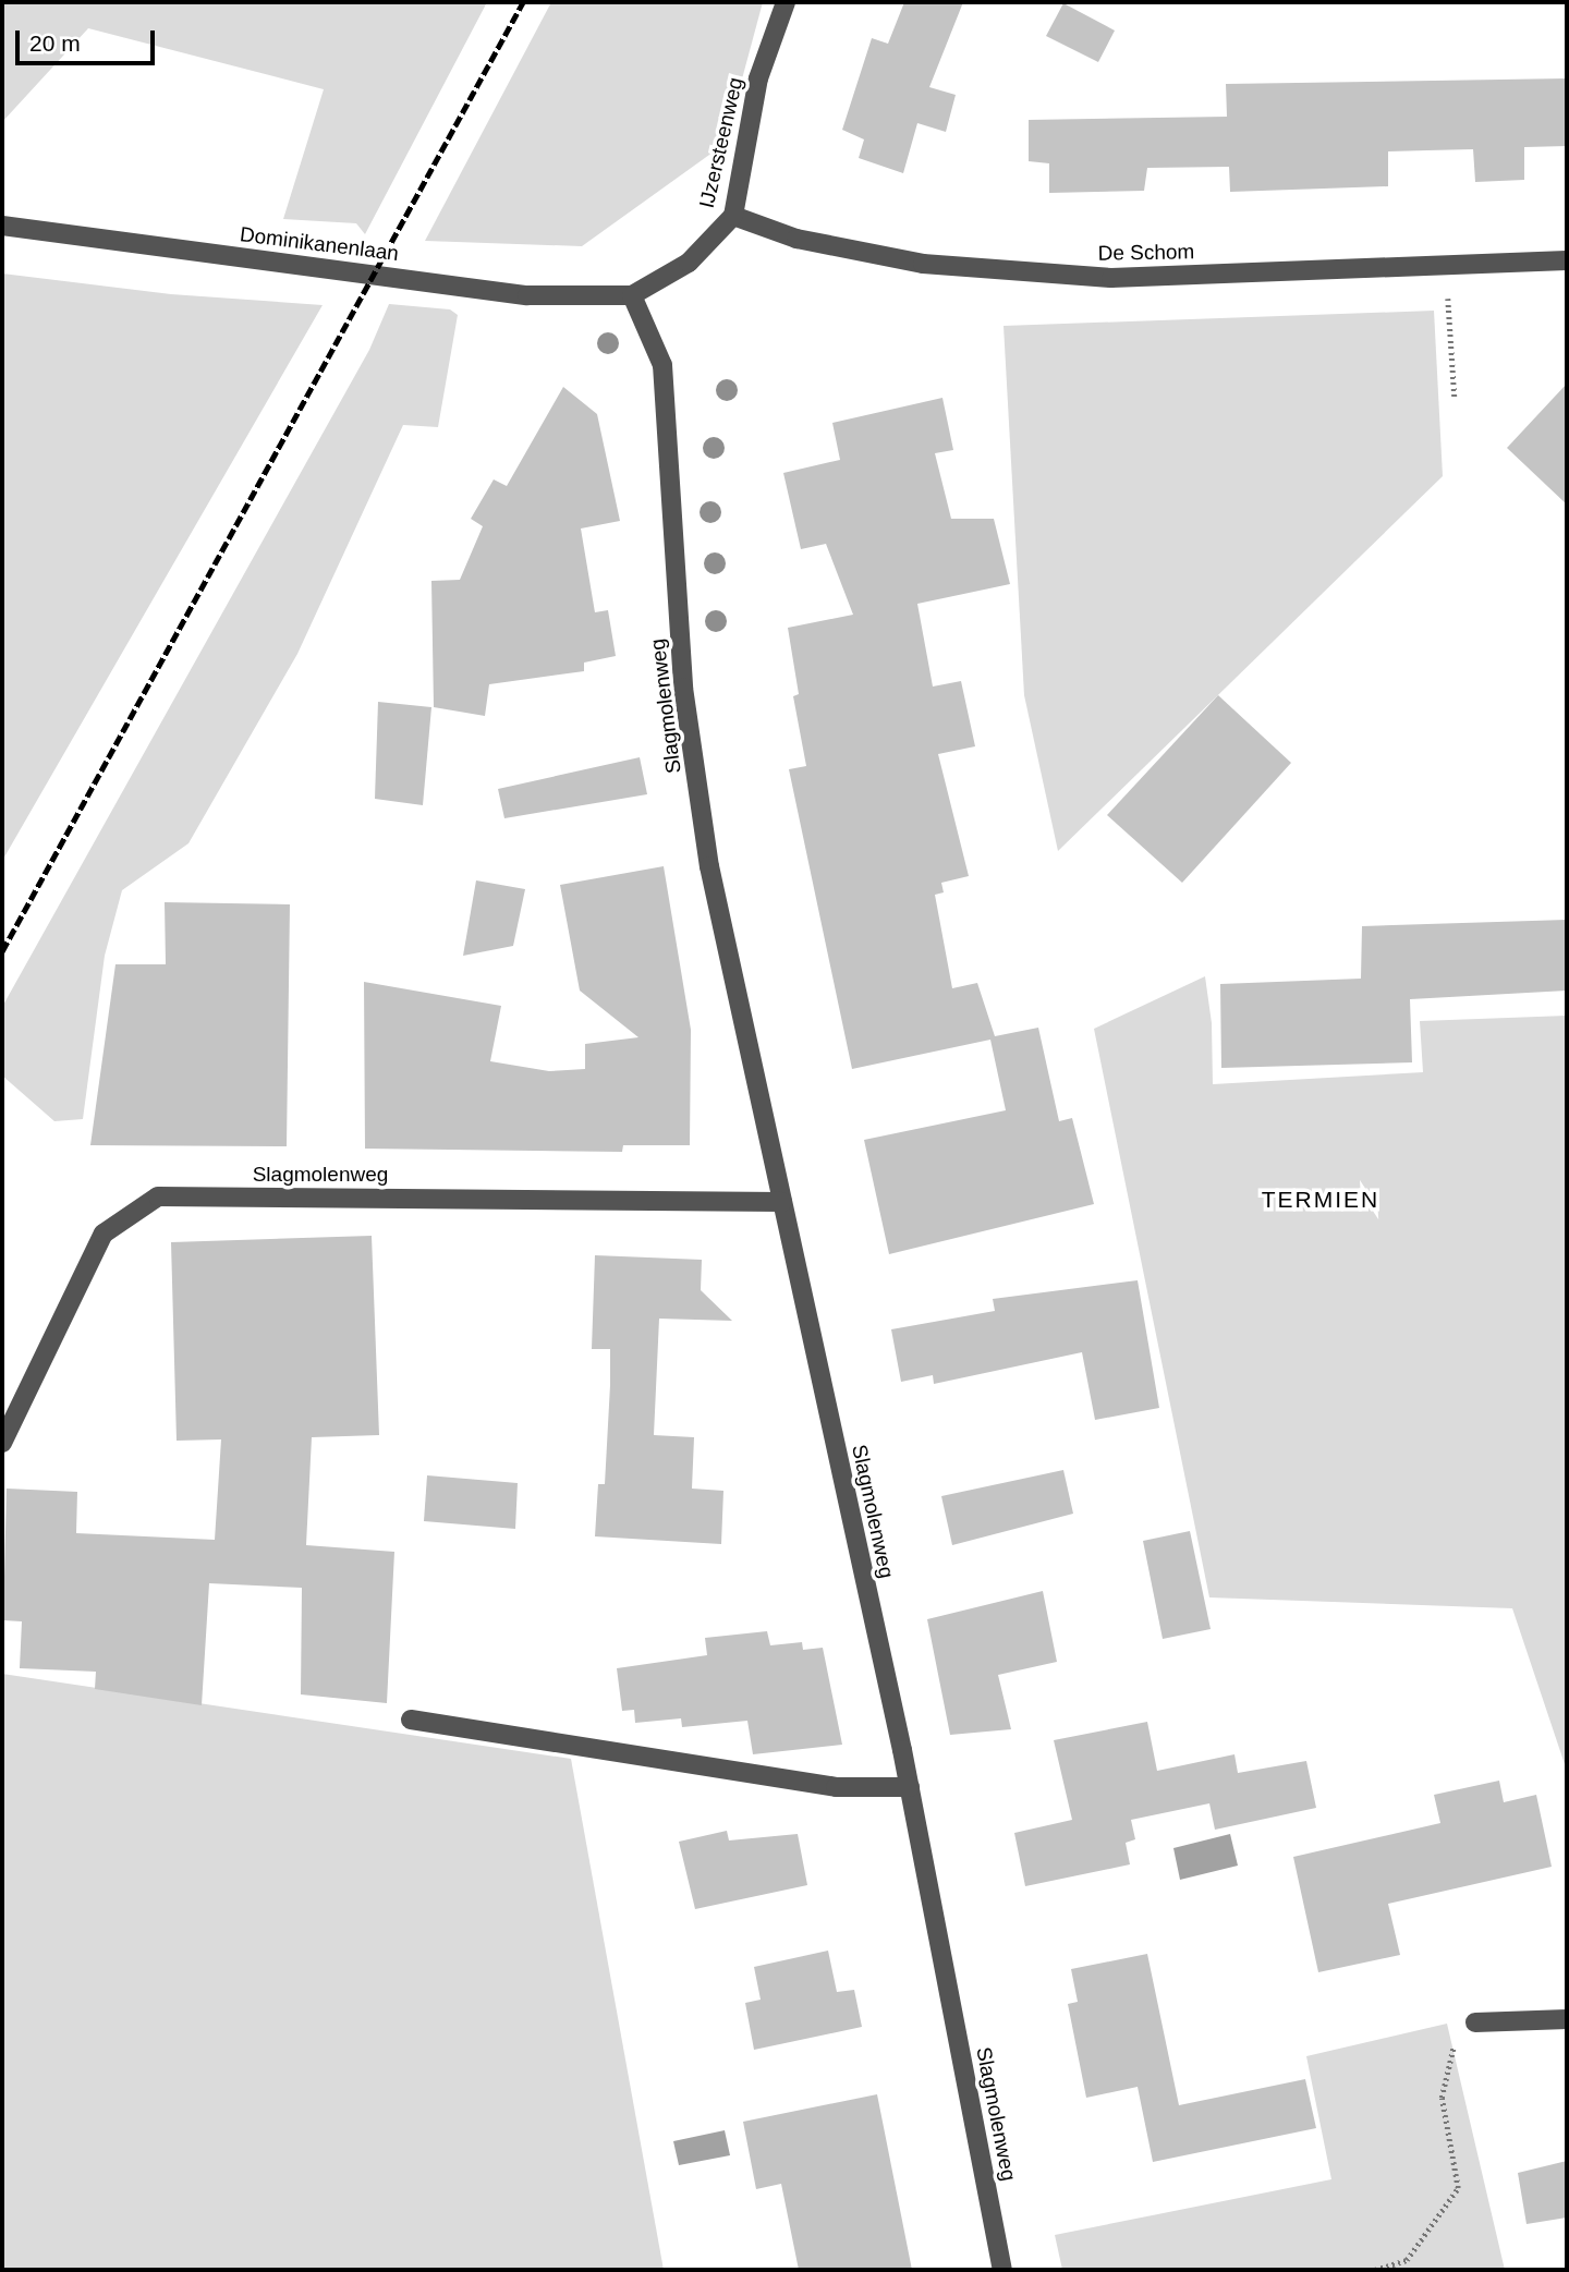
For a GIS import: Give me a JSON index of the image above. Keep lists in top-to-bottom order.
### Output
{
  "streets": {
    "street": [
      "IJzersteenweg",
      "Dominikanenlaan",
      "De Schom",
      "Slagmolenweg"
    ]
  },
  "crossings": [
    ["IJzersteenweg", "Dominikanenlaan"],
    ["IJzersteenweg", "De Schom"],
    ["IJzersteenweg", "Slagmolenweg"],
    ["Dominikanenlaan", "Slagmolenweg"]
  ],
  "districts": ["TERMIEN"],
  "scale_bar": "20 m"
}
